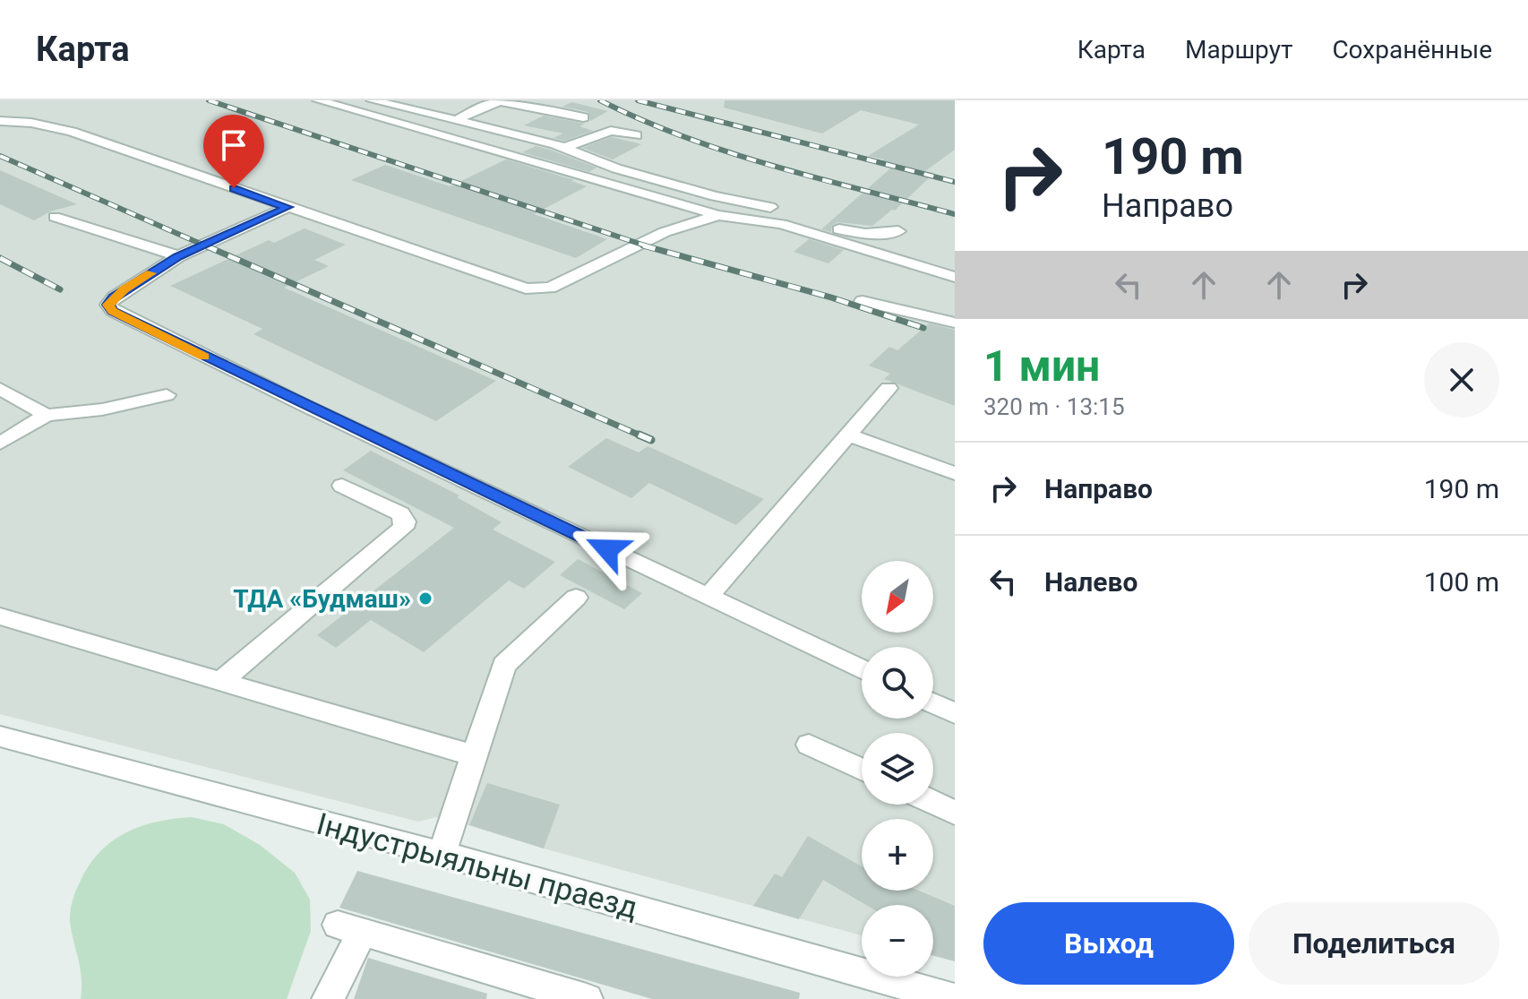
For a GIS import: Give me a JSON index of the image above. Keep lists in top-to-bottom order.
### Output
{
  "streets": {
    "street": ["Індустрыяльны праезд"]
  },
  "places": ["ТДА «Будмаш»"],
  "north": "bottom left",
  "page": {
    "header": "Карта",
    "nav": ["Карта", "Маршрут", "Сохранённые"],
    "turn": ["190 m", "Направо"],
    "heading": ["1 мин", "320 m · 13:15"],
    "list": [
      {
        "name": "Направо",
        "value": "190 m"
      },
      {
        "name": "Налево",
        "value": "100 m"
      }
    ],
    "map_buttons": ["+", "−"],
    "buttons": ["Выход", "Поделиться"]
  }
}
